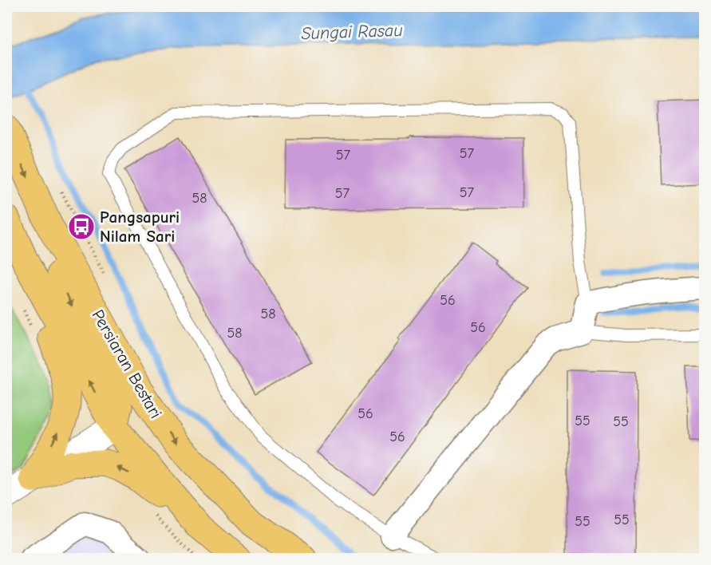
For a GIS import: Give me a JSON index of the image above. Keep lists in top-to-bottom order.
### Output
{
  "streets": {
    "main road": ["Persiaran Bestari"]
  },
  "water": ["Sungai Rasau"],
  "places": {
    "bus stop": ["Pangsapuri Nilam Sari"]
  },
  "house_numbers": [
    "57",
    "57",
    "57",
    "57",
    "58",
    "56",
    "58",
    "56",
    "58",
    "56",
    "55",
    "55",
    "56",
    "55",
    "55"
  ]
}
